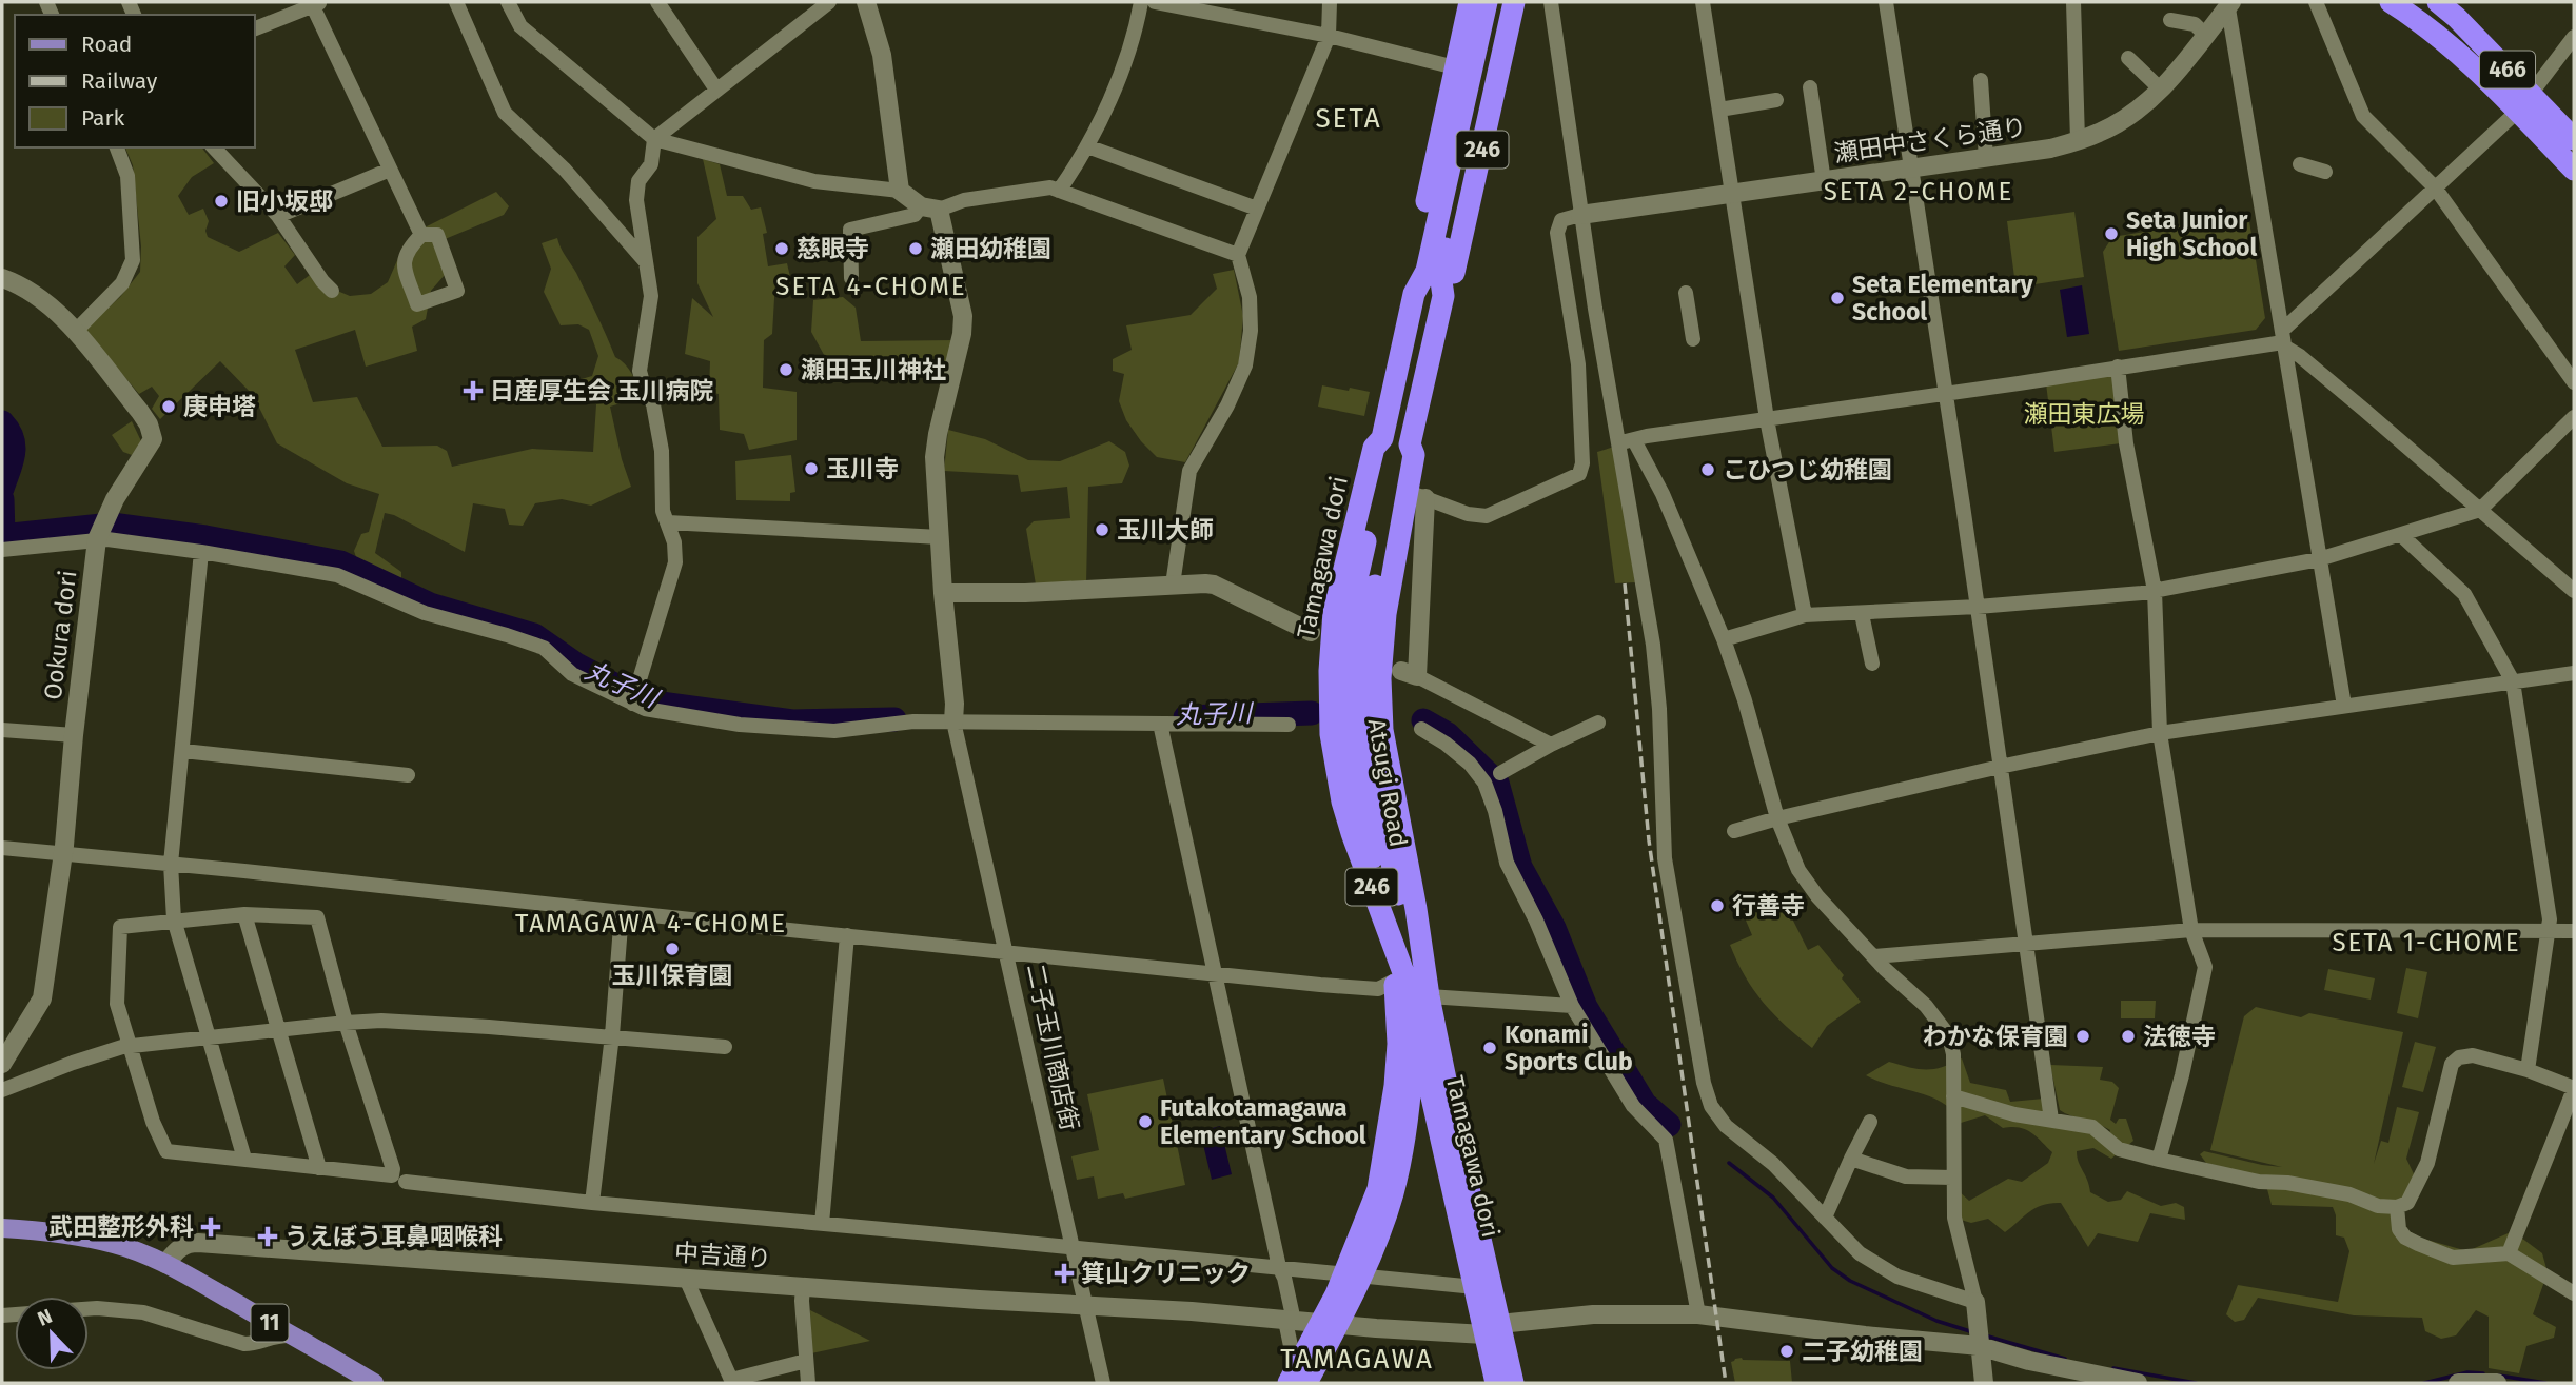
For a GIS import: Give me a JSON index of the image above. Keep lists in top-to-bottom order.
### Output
{
  "streets": {
    "highway": [
      "466",
      "246",
      "Tamagawa dori",
      "Atsugi Road"
    ],
    "main road": ["11"],
    "street": [
      "瀬田中さくら通り",
      "Ookura dori",
      "二子玉川商店街",
      "中吉通り"
    ]
  },
  "crossings": [
    ["246", "Tamagawa dori"],
    ["Tamagawa dori", "Atsugi Road"],
    ["Tamagawa dori", "中吉通り"],
    ["二子玉川商店街", "中吉通り"],
    ["中吉通り", "11"]
  ],
  "districts": [
    "SETA",
    "SETA 2-CHOME",
    "SETA 4-CHOME",
    "TAMAGAWA 4-CHOME",
    "SETA 1-CHOME",
    "TAMAGAWA"
  ],
  "water": ["丸子川"],
  "parks": ["瀬田東広場"],
  "places": {
    "other": [
      "旧小坂邸",
      "Seta Junior High School",
      "慈眼寺",
      "瀬田幼稚園",
      "Seta Elementary School",
      "瀬田玉川神社",
      "庚申塔",
      "玉川寺",
      "こひつじ幼稚園",
      "玉川大師",
      "行善寺",
      "玉川保育園",
      "わかな保育園",
      "法徳寺",
      "Konami Sports Club",
      "Futakotamagawa Elementary School",
      "二子幼稚園"
    ],
    "health": [
      "日産厚生会 玉川病院",
      "武田整形外科",
      "うえぼう耳鼻咽喉科",
      "箕山クリニック"
    ]
  },
  "legend": ["Road", "Railway", "Park"],
  "north": "top left"
}
